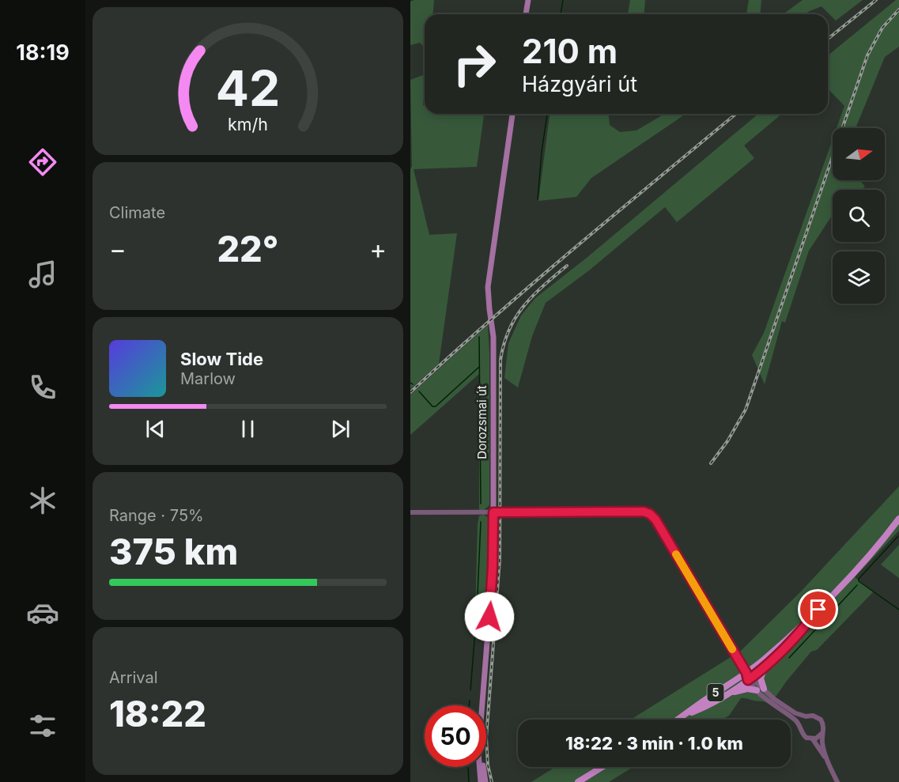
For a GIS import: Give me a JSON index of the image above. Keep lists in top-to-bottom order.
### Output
{
  "streets": {
    "main road": ["Dorozsmai út", "5"]
  },
  "north": "right",
  "page": {
    "tabs": "18:19",
    "turn": ["210 m", "Házgyári út"],
    "tile": [
      "Climate",
      ["Range · 75%", "375 km"],
      ["Arrival", "18:22"]
    ],
    "heat": ["−", "22°", "+"],
    "song": ["Slow Tide", "Marlow"],
    "limit": "50",
    "trip": "18:22 · 3 min · 1.0 km",
    "gauge": ["42", "km/h"]
  }
}
